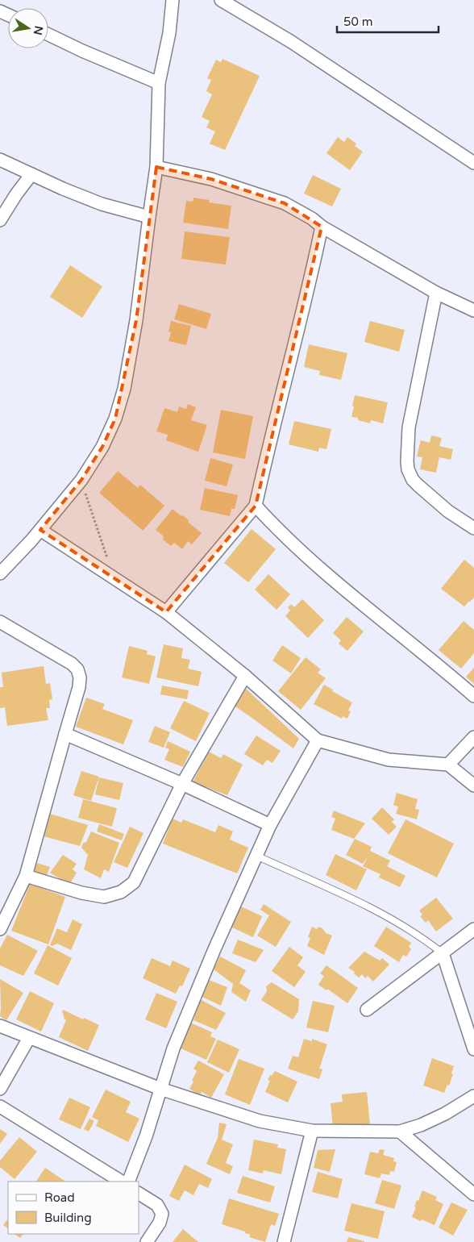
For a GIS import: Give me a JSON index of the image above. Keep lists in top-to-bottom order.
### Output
{
  "legend": ["Road", "Building"],
  "scale_bar": "50 m",
  "north": "right"
}
